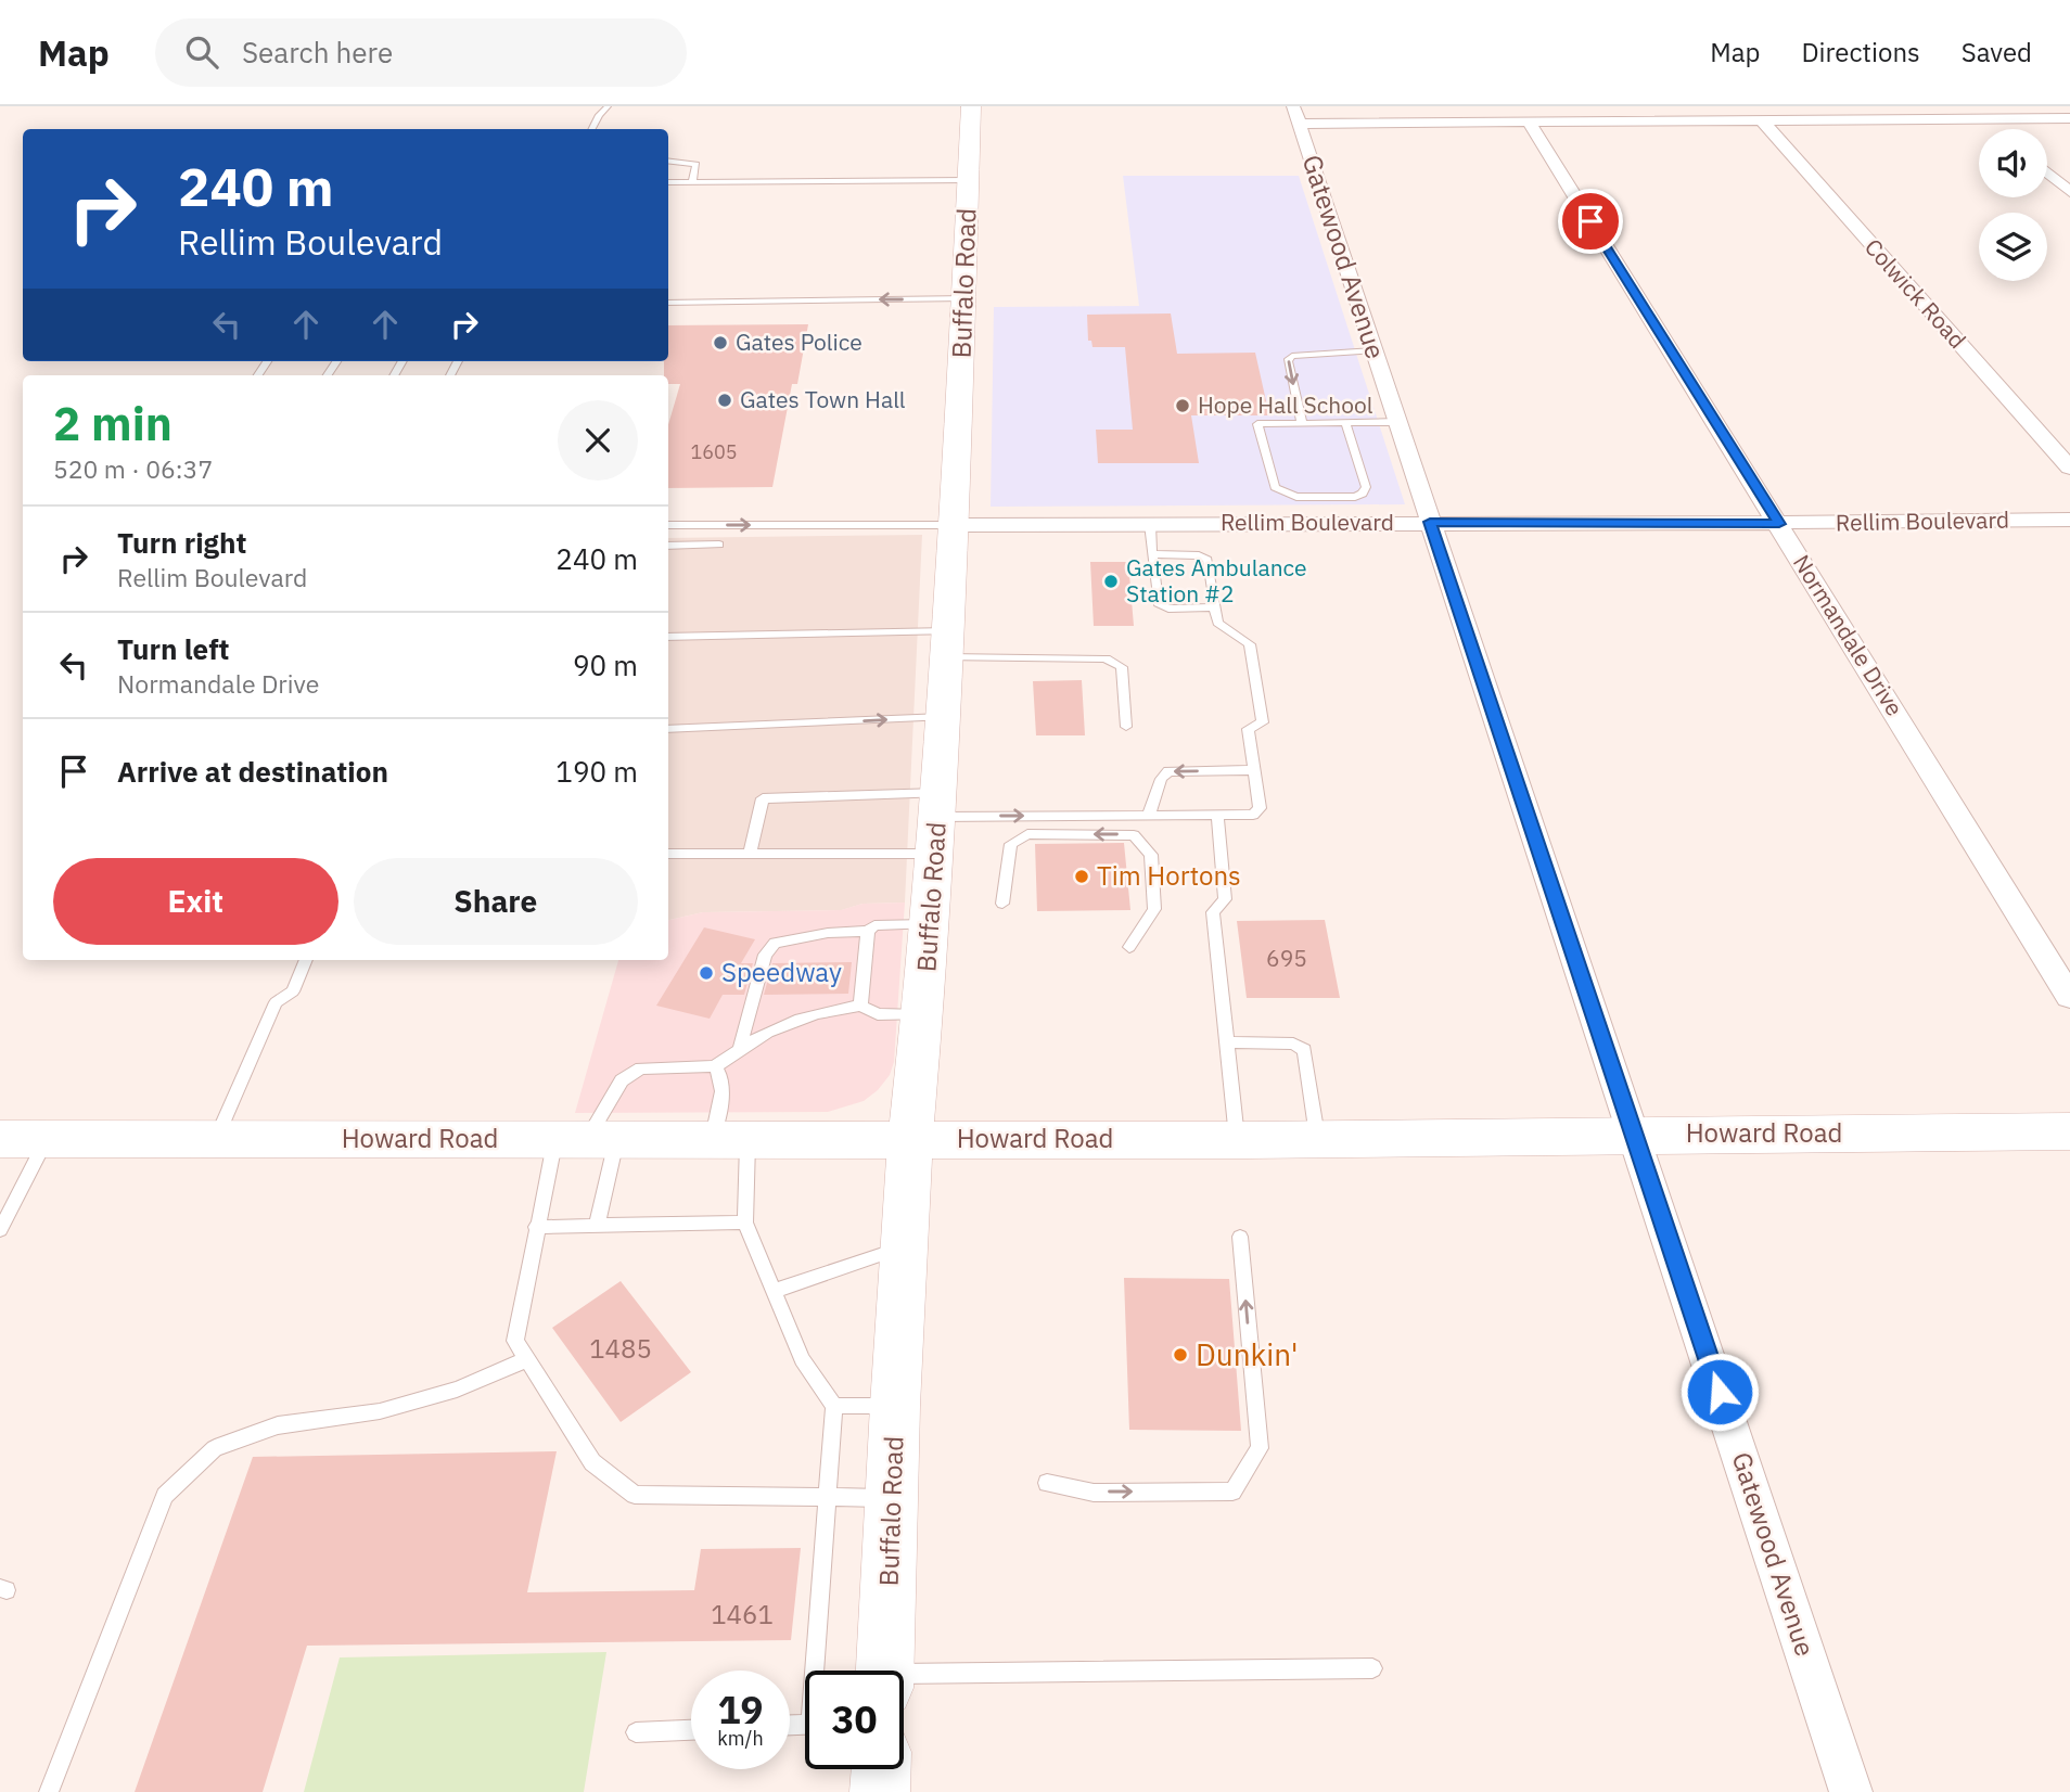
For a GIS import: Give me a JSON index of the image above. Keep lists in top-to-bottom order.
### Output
{
  "streets": {
    "main road": ["Buffalo Road", "Howard Road"],
    "street": [
      "Gatewood Avenue",
      "Colwick Road",
      "Rellim Boulevard",
      "Normandale Drive"
    ]
  },
  "crossings": [
    ["Gatewood Avenue", "Rellim Boulevard"],
    ["Gatewood Avenue", "Howard Road"],
    ["Buffalo Road", "Rellim Boulevard"],
    ["Buffalo Road", "Howard Road"],
    ["Rellim Boulevard", "Normandale Drive"]
  ],
  "places": [
    "Gates Police",
    "Gates Town Hall",
    "Hope Hall School",
    "Gates Ambulance Station #2",
    "Tim Hortons",
    "Speedway",
    "Dunkin'"
  ],
  "house_numbers": [
    "1605",
    "695",
    "1485",
    "1461"
  ],
  "page": {
    "header": "Map",
    "search": "Search here",
    "nav": ["Map", "Directions", "Saved"],
    "turn": ["240 m", "Rellim Boulevard"],
    "heading": ["2 min", "520 m · 06:37"],
    "list": [
      {
        "name": "Turn right",
        "note": "Rellim Boulevard",
        "value": "240 m"
      },
      {
        "name": "Turn left",
        "note": "Normandale Drive",
        "value": "90 m"
      },
      {
        "name": "Arrive at destination",
        "value": "190 m"
      }
    ],
    "buttons": ["Exit", "Share"],
    "speed": "19 km/h",
    "limit": "30"
  }
}
